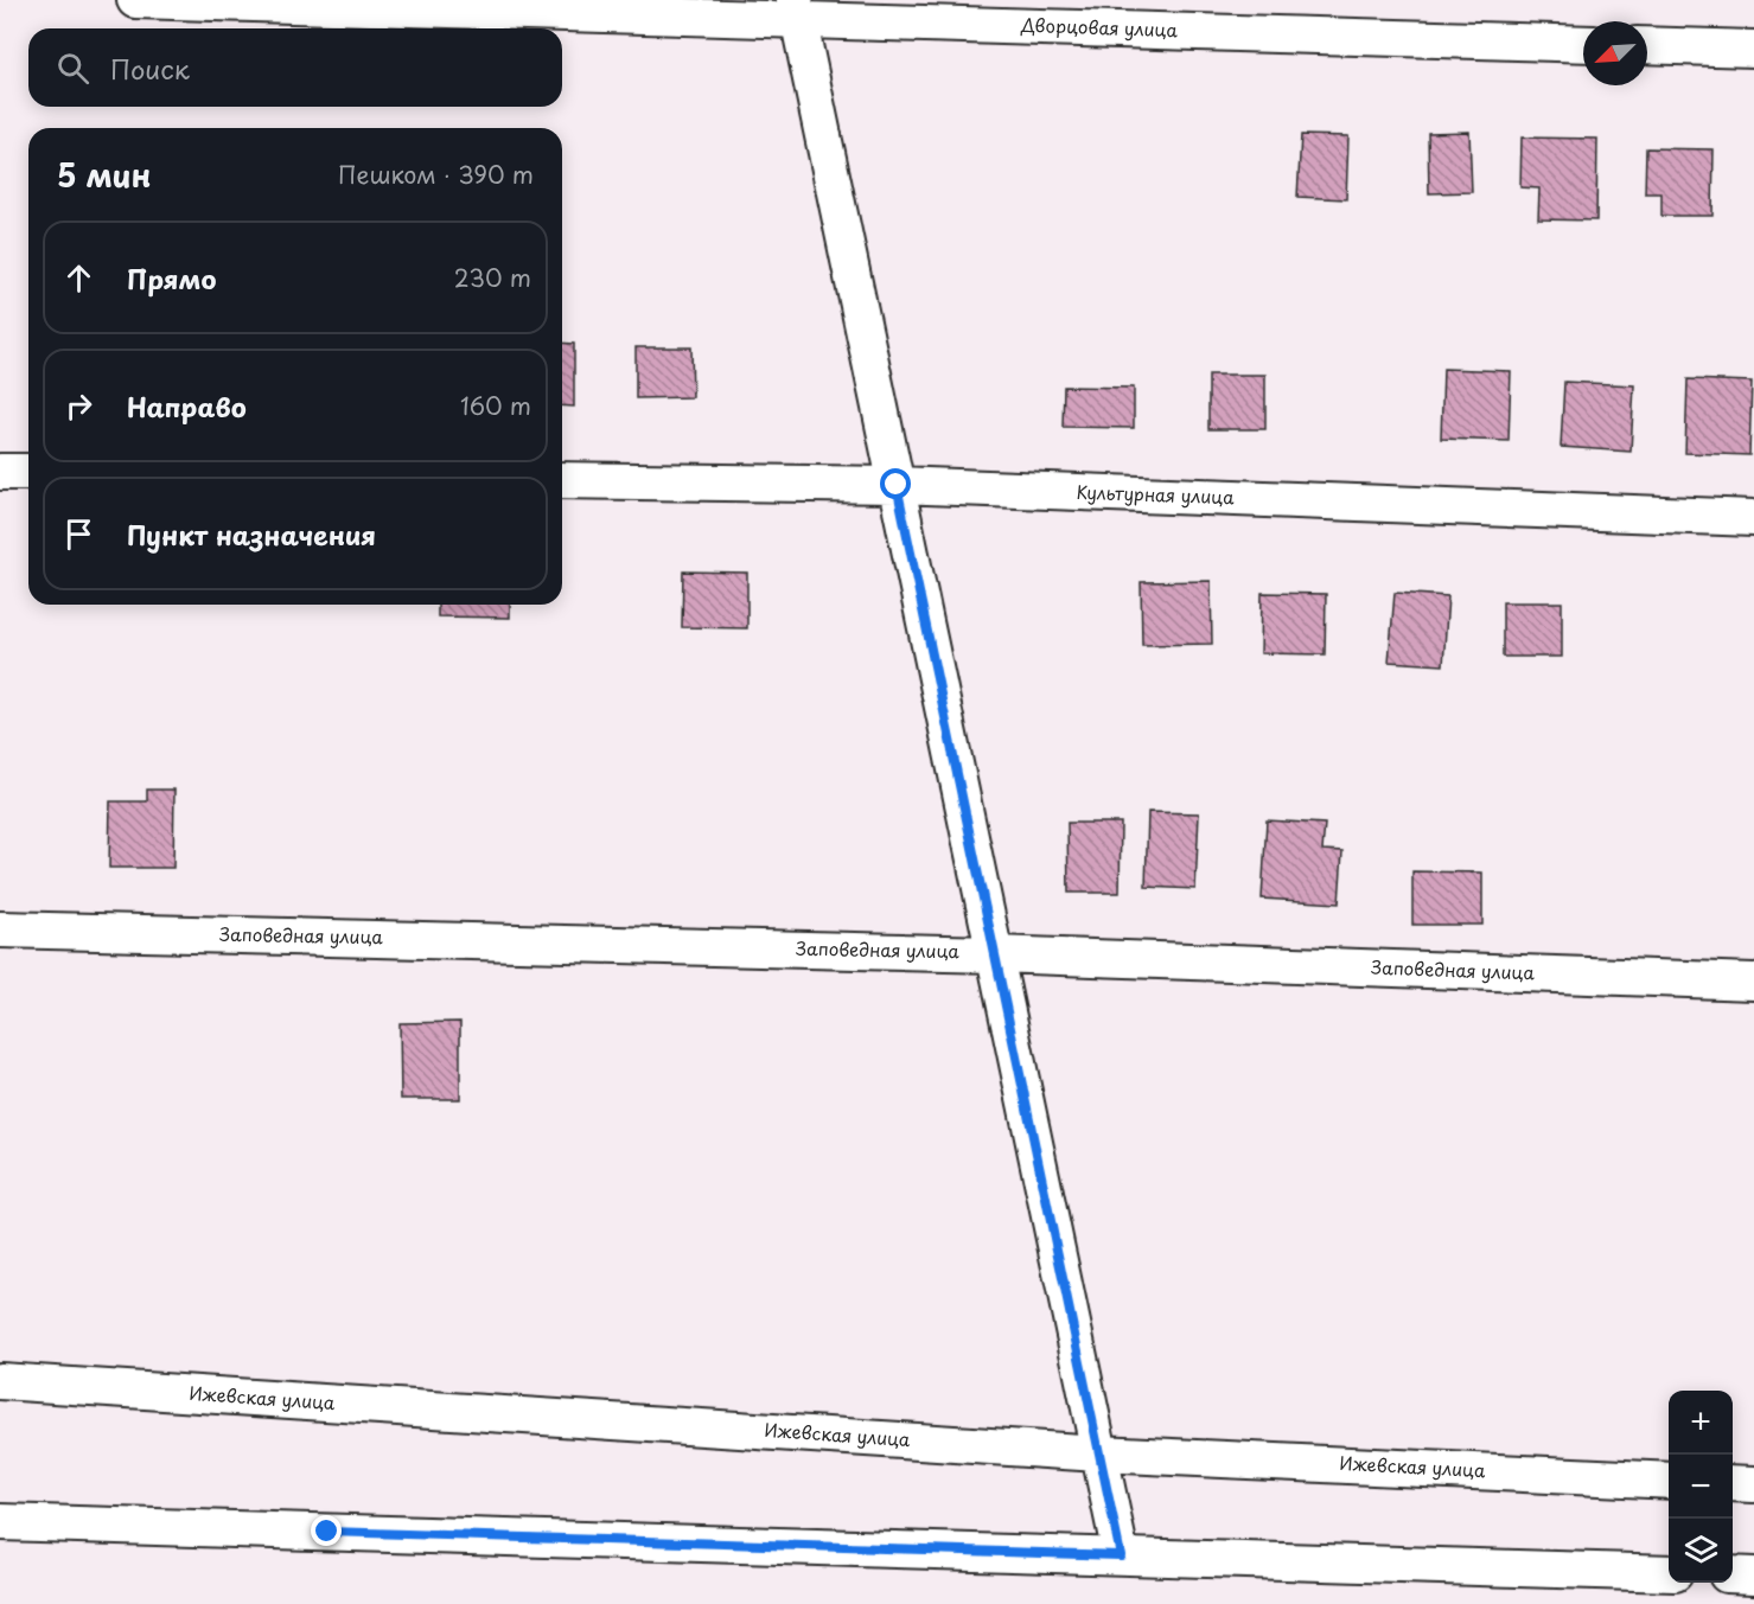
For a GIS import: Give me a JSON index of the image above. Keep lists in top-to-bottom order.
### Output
{
  "streets": {
    "street": [
      "Дворцовая улица",
      "Культурная улица",
      "Заповедная улица",
      "Ижевская улица"
    ]
  },
  "north": "bottom left",
  "page": {
    "search": "Поиск",
    "heading": ["5 мин", "Пешком · 390 m"],
    "list": [
      ["Прямо", "230 m"],
      ["Направо", "160 m"],
      "Пункт назначения"
    ],
    "map_buttons": ["+", "−"]
  }
}
